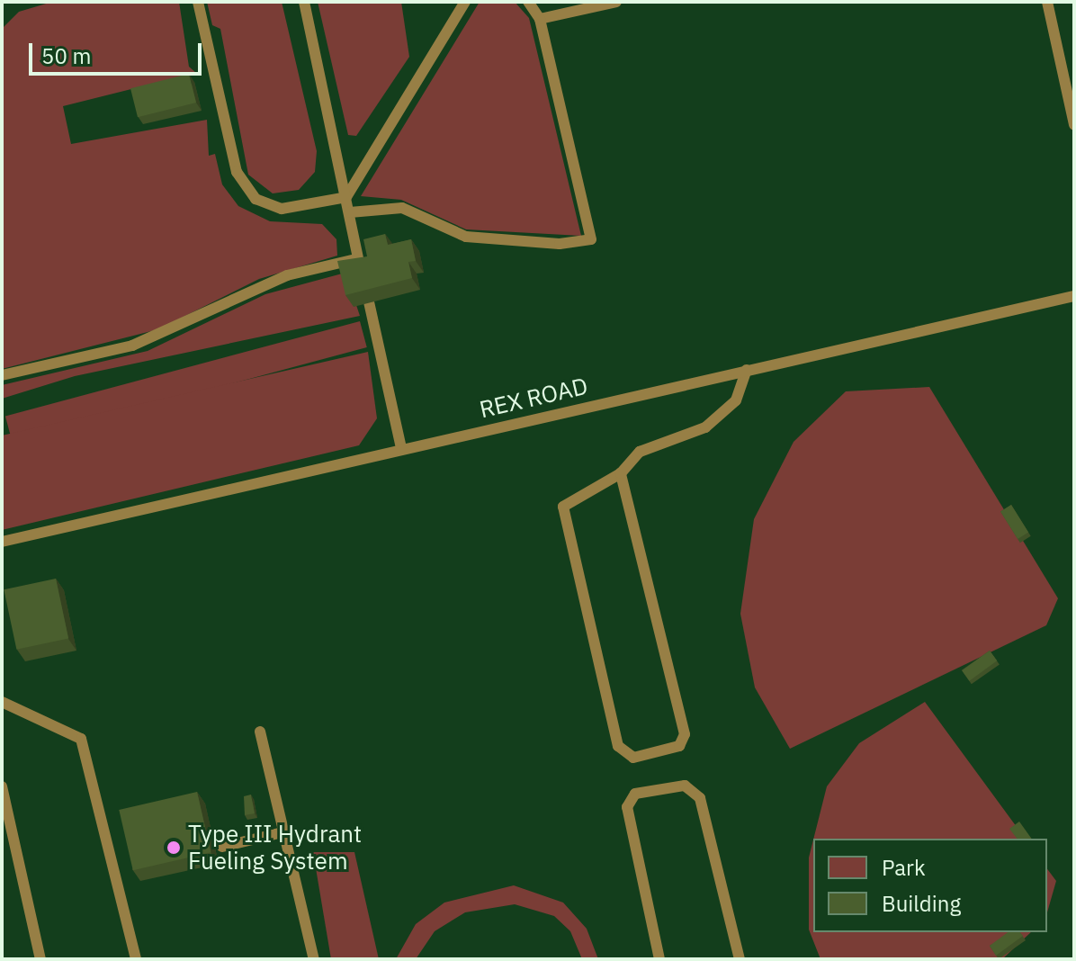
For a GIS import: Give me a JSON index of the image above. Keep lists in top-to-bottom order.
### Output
{
  "streets": {
    "lane": ["REX ROAD"]
  },
  "places": ["Type III Hydrant Fueling System"],
  "legend": ["Park", "Building"],
  "scale_bar": "50 m"
}
